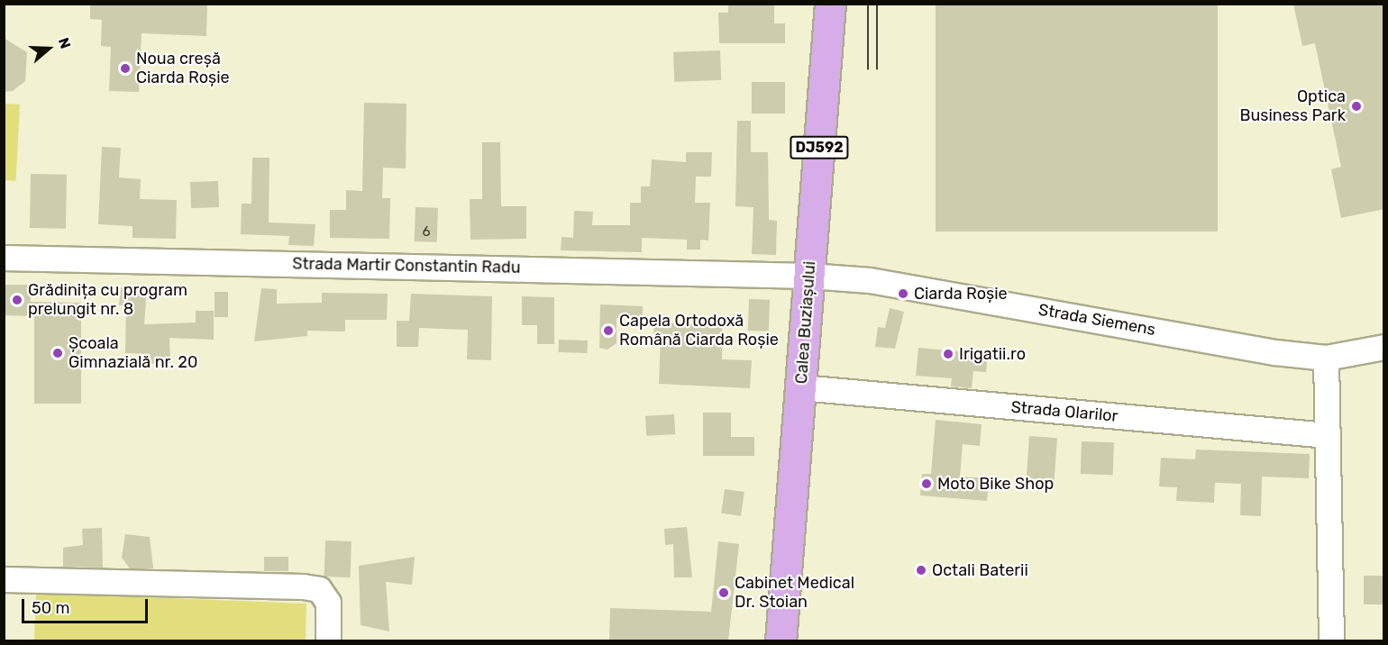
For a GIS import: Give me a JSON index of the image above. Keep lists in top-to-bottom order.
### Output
{
  "streets": {
    "main road": ["DJ592", "Calea Buziașului"],
    "street": ["Strada Martir Constantin Radu", "Strada Siemens", "Strada Olarilor"]
  },
  "crossings": [
    ["Strada Martir Constantin Radu", "Strada Siemens"],
    ["Strada Martir Constantin Radu", "Calea Buziașului"],
    ["Strada Siemens", "Calea Buziașului"],
    ["Calea Buziașului", "Strada Olarilor"]
  ],
  "places": [
    "Noua creșă Ciarda Roșie",
    "Optica Business Park",
    "Ciarda Roșie",
    "Grădinița cu program prelungit nr. 8",
    "Capela Ortodoxă Română Ciarda Roșie",
    "Școala Gimnazială nr. 20",
    "Irigatii.ro",
    "Moto Bike Shop",
    "Octali Baterii",
    "Cabinet Medical Dr. Stoian"
  ],
  "house_numbers": ["6"],
  "scale_bar": "50 m",
  "north": "right"
}
